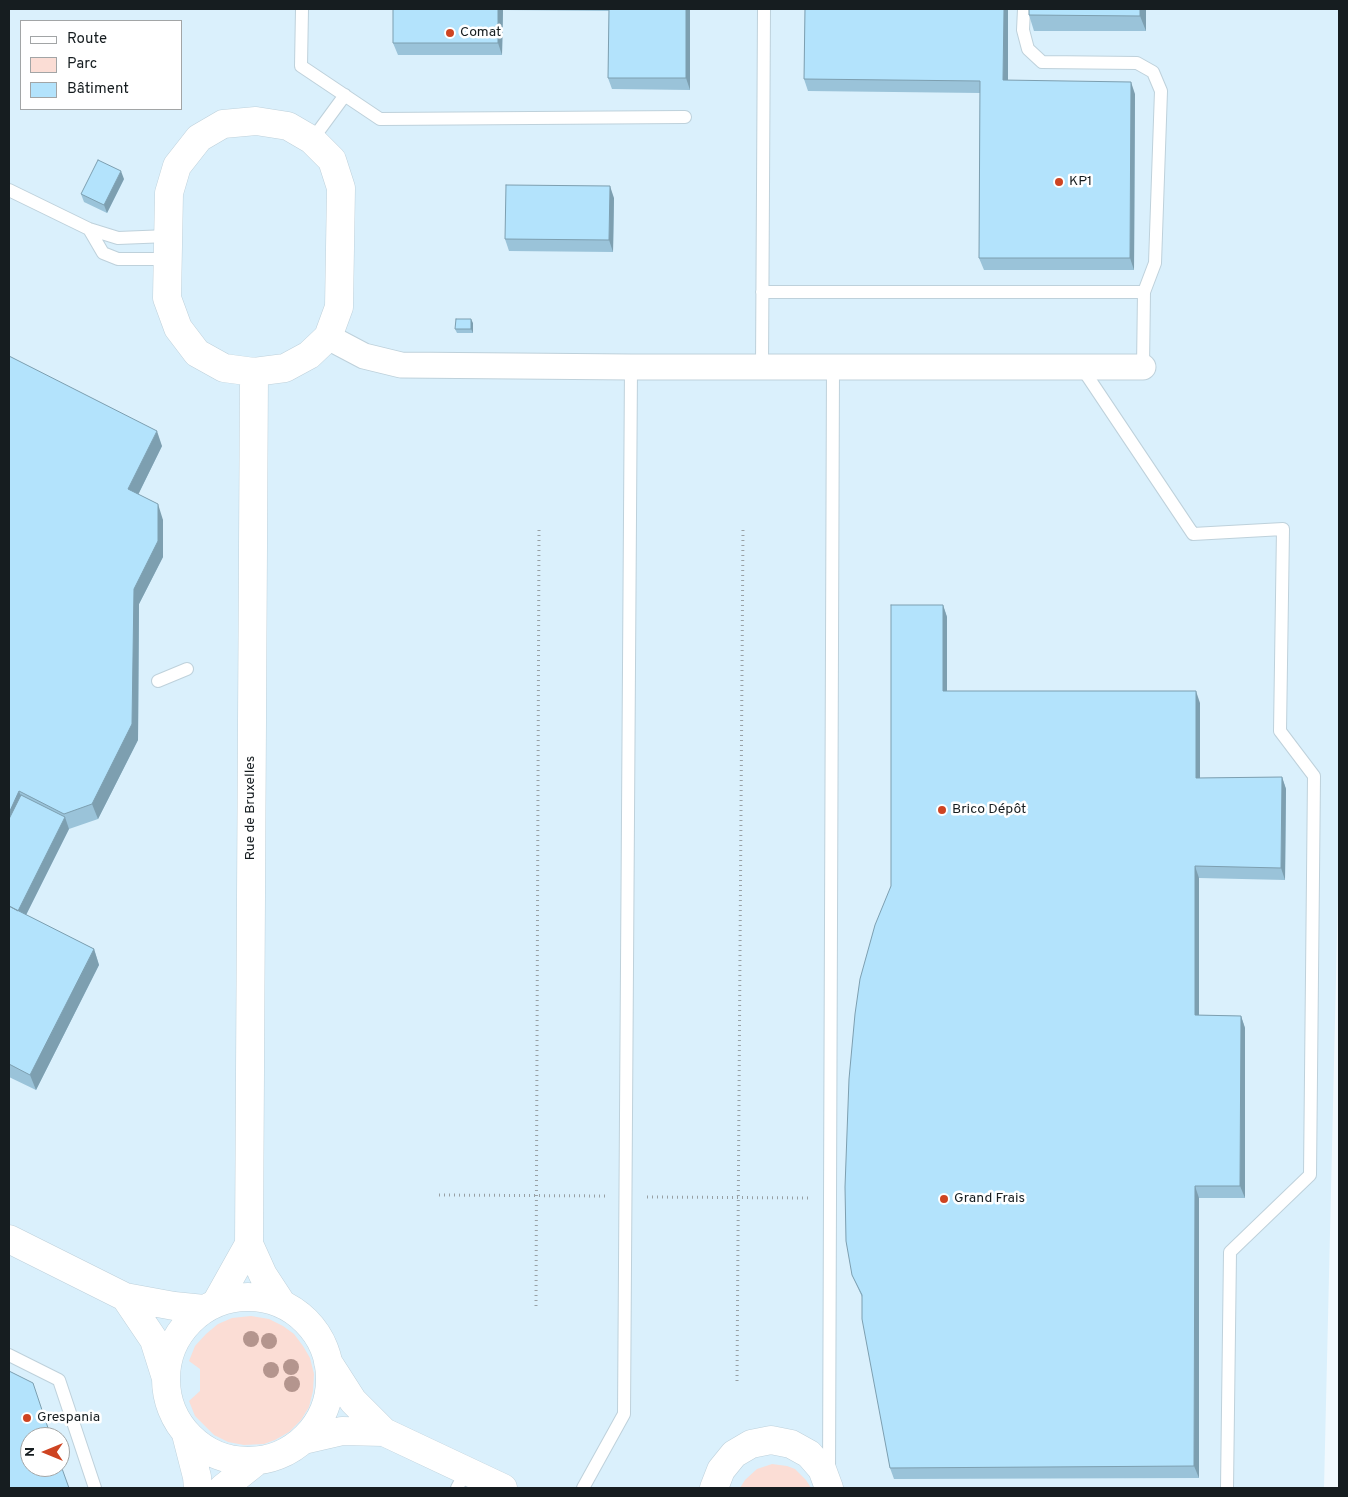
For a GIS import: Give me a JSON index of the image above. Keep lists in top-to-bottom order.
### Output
{
  "streets": {
    "street": ["Rue de Bruxelles"]
  },
  "places": [
    "Comat",
    "KP1",
    "Brico Dépôt",
    "Grand Frais",
    "Grespania"
  ],
  "legend": ["Route", "Parc", "Bâtiment"],
  "north": "left"
}
